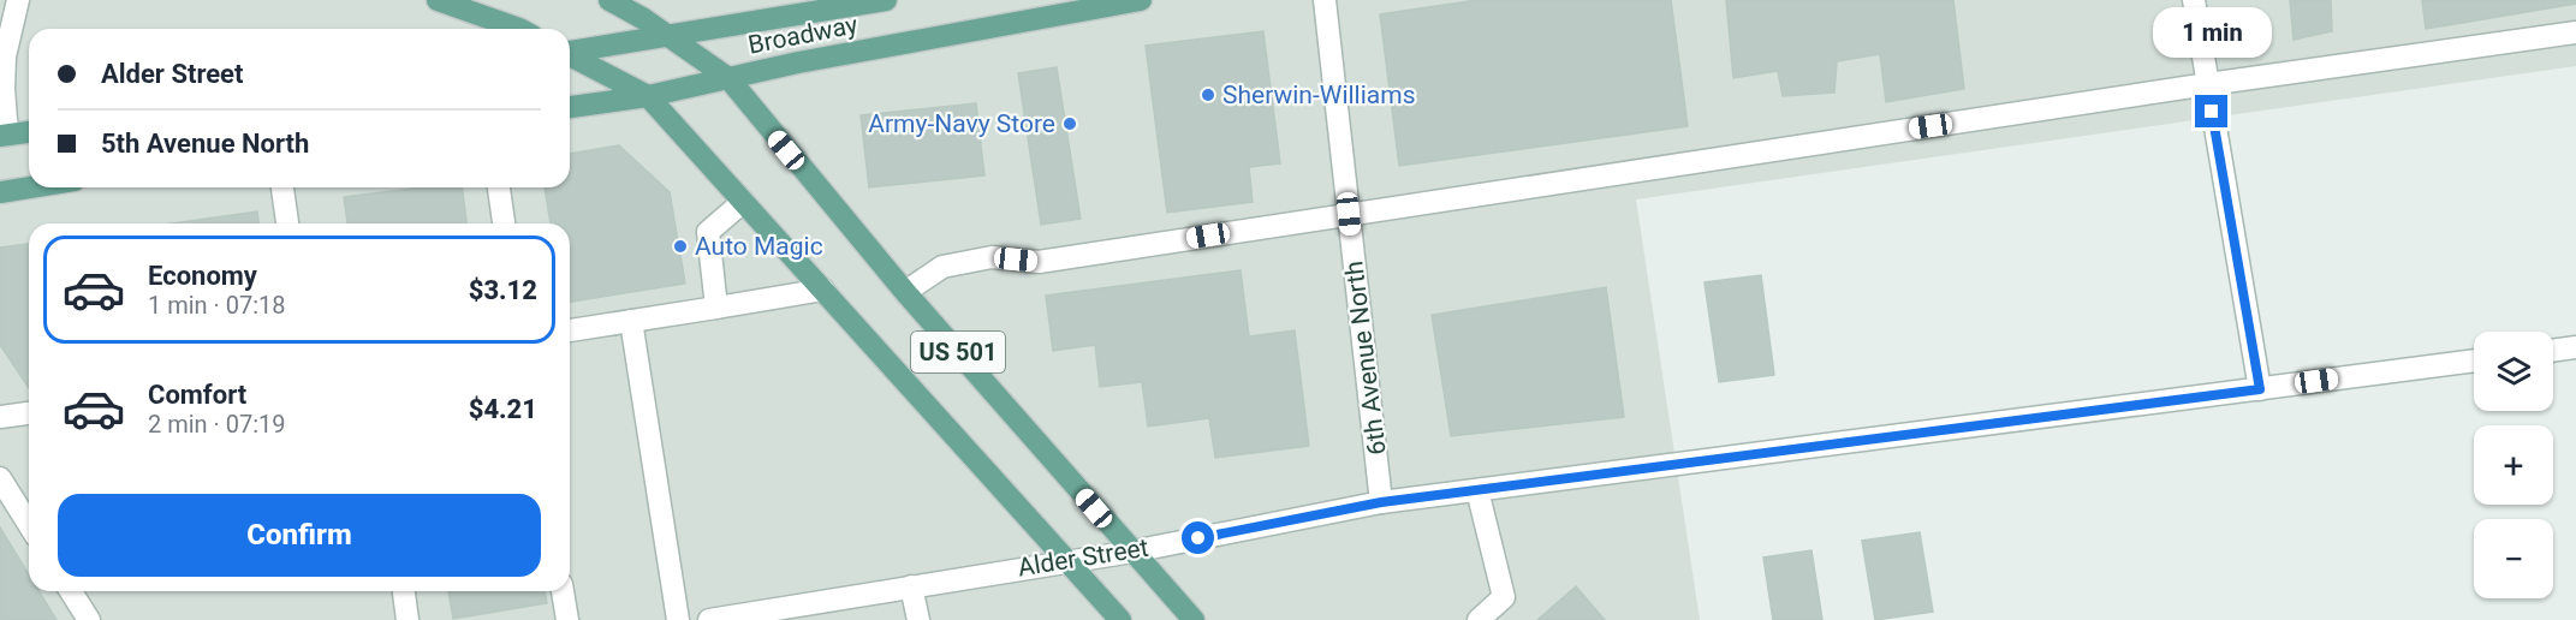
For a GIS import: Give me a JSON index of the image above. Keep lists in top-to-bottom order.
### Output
{
  "streets": {
    "main road": ["Broadway", "US 501"],
    "street": ["6th Avenue North", "Alder Street"]
  },
  "crossings": [
    ["Broadway", "US 501"],
    ["US 501", "Alder Street"],
    ["6th Avenue North", "Alder Street"]
  ],
  "places": ["Sherwin-Williams", "Army-Navy Store", "Auto Magic"],
  "page": {
    "bubble": "1 min",
    "banner": ["Alder Street", "5th Avenue North"],
    "list": [
      {
        "name": "Economy",
        "note": "1 min · 07:18",
        "value": "$3.12"
      },
      {
        "name": "Comfort",
        "note": "2 min · 07:19",
        "value": "$4.21"
      }
    ],
    "map_buttons": ["+", "−"],
    "buttons": "Confirm"
  }
}
